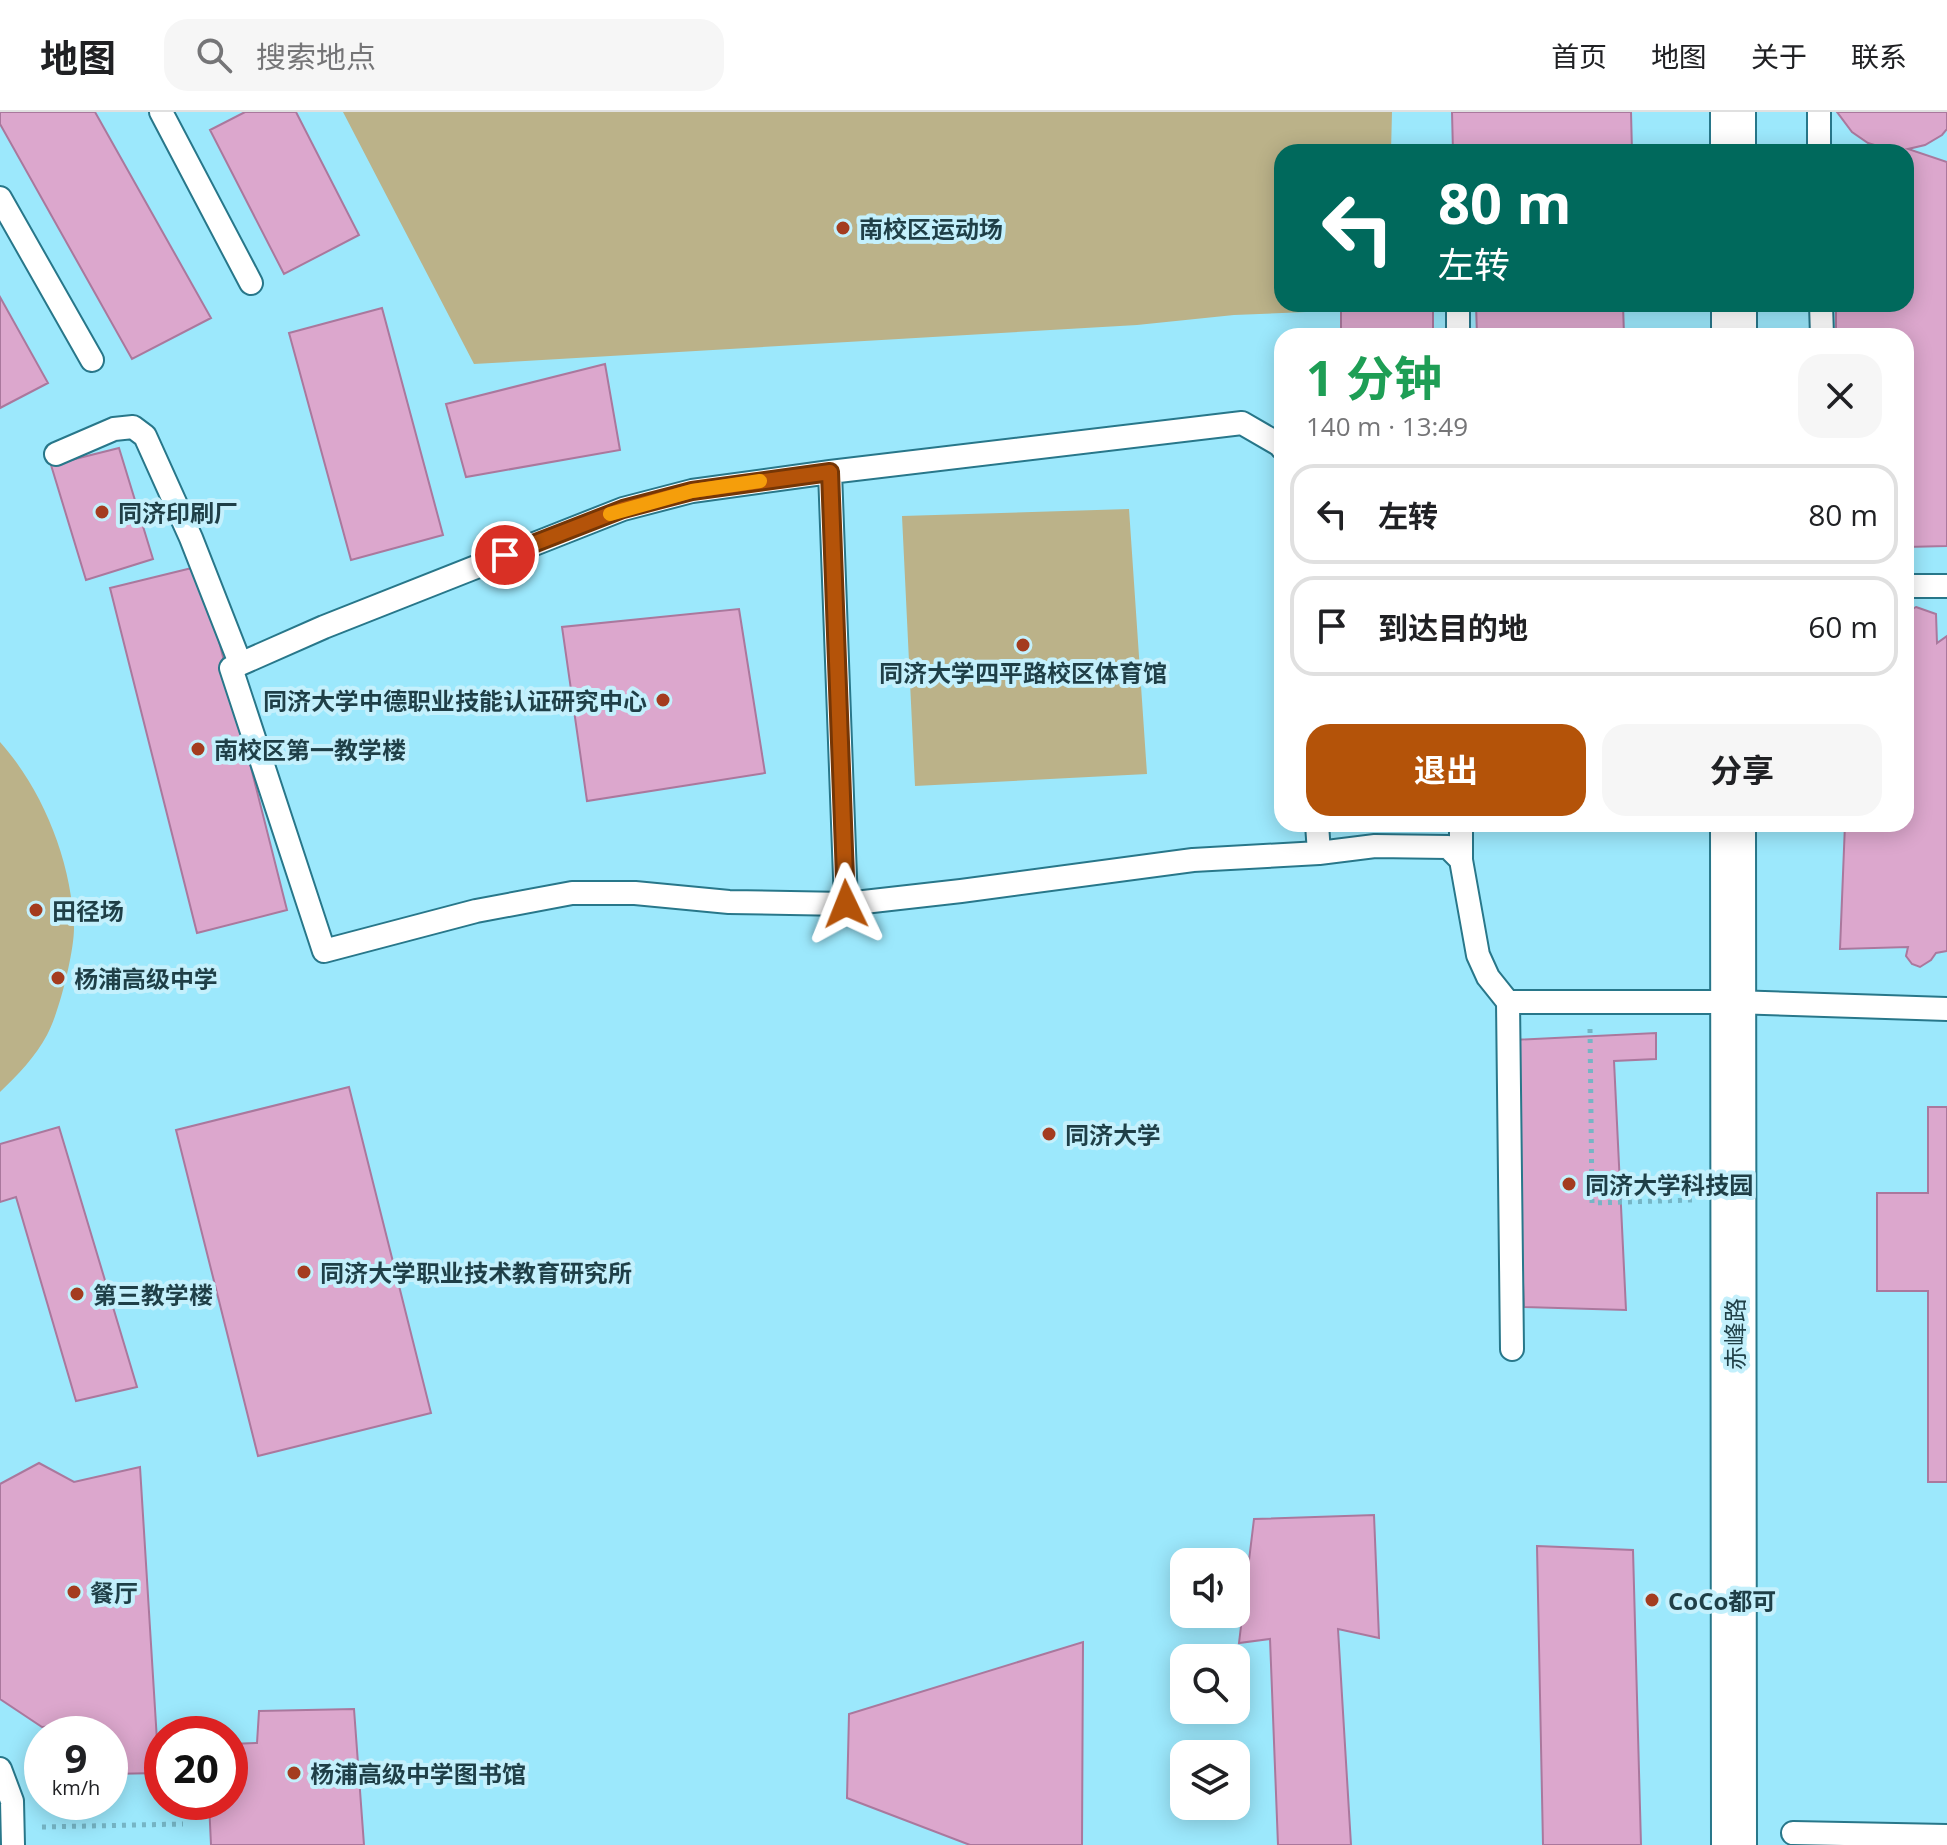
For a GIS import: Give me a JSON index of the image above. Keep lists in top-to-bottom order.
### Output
{
  "streets": {
    "street": ["赤峰路"]
  },
  "places": [
    "南校区运动场",
    "同济印刷厂",
    "同济大学四平路校区体育馆",
    "同济大学中德职业技能认证研究中心",
    "南校区第一教学楼",
    "田径场",
    "杨浦高级中学",
    "同济大学",
    "同济大学科技园",
    "同济大学职业技术教育研究所",
    "第三教学楼",
    "餐厅",
    "CoCo都可",
    "杨浦高级中学图书馆"
  ],
  "page": {
    "header": "地图",
    "search": "搜索地点",
    "nav": [
      "首页",
      "地图",
      "关于",
      "联系"
    ],
    "turn": ["80 m", "左转"],
    "heading": ["1 分钟", "140 m · 13:49"],
    "list": [
      {
        "name": "左转",
        "value": "80 m"
      },
      {
        "name": "到达目的地",
        "value": "60 m"
      }
    ],
    "buttons": ["退出", "分享"],
    "speed": "9 km/h",
    "limit": "20"
  }
}
